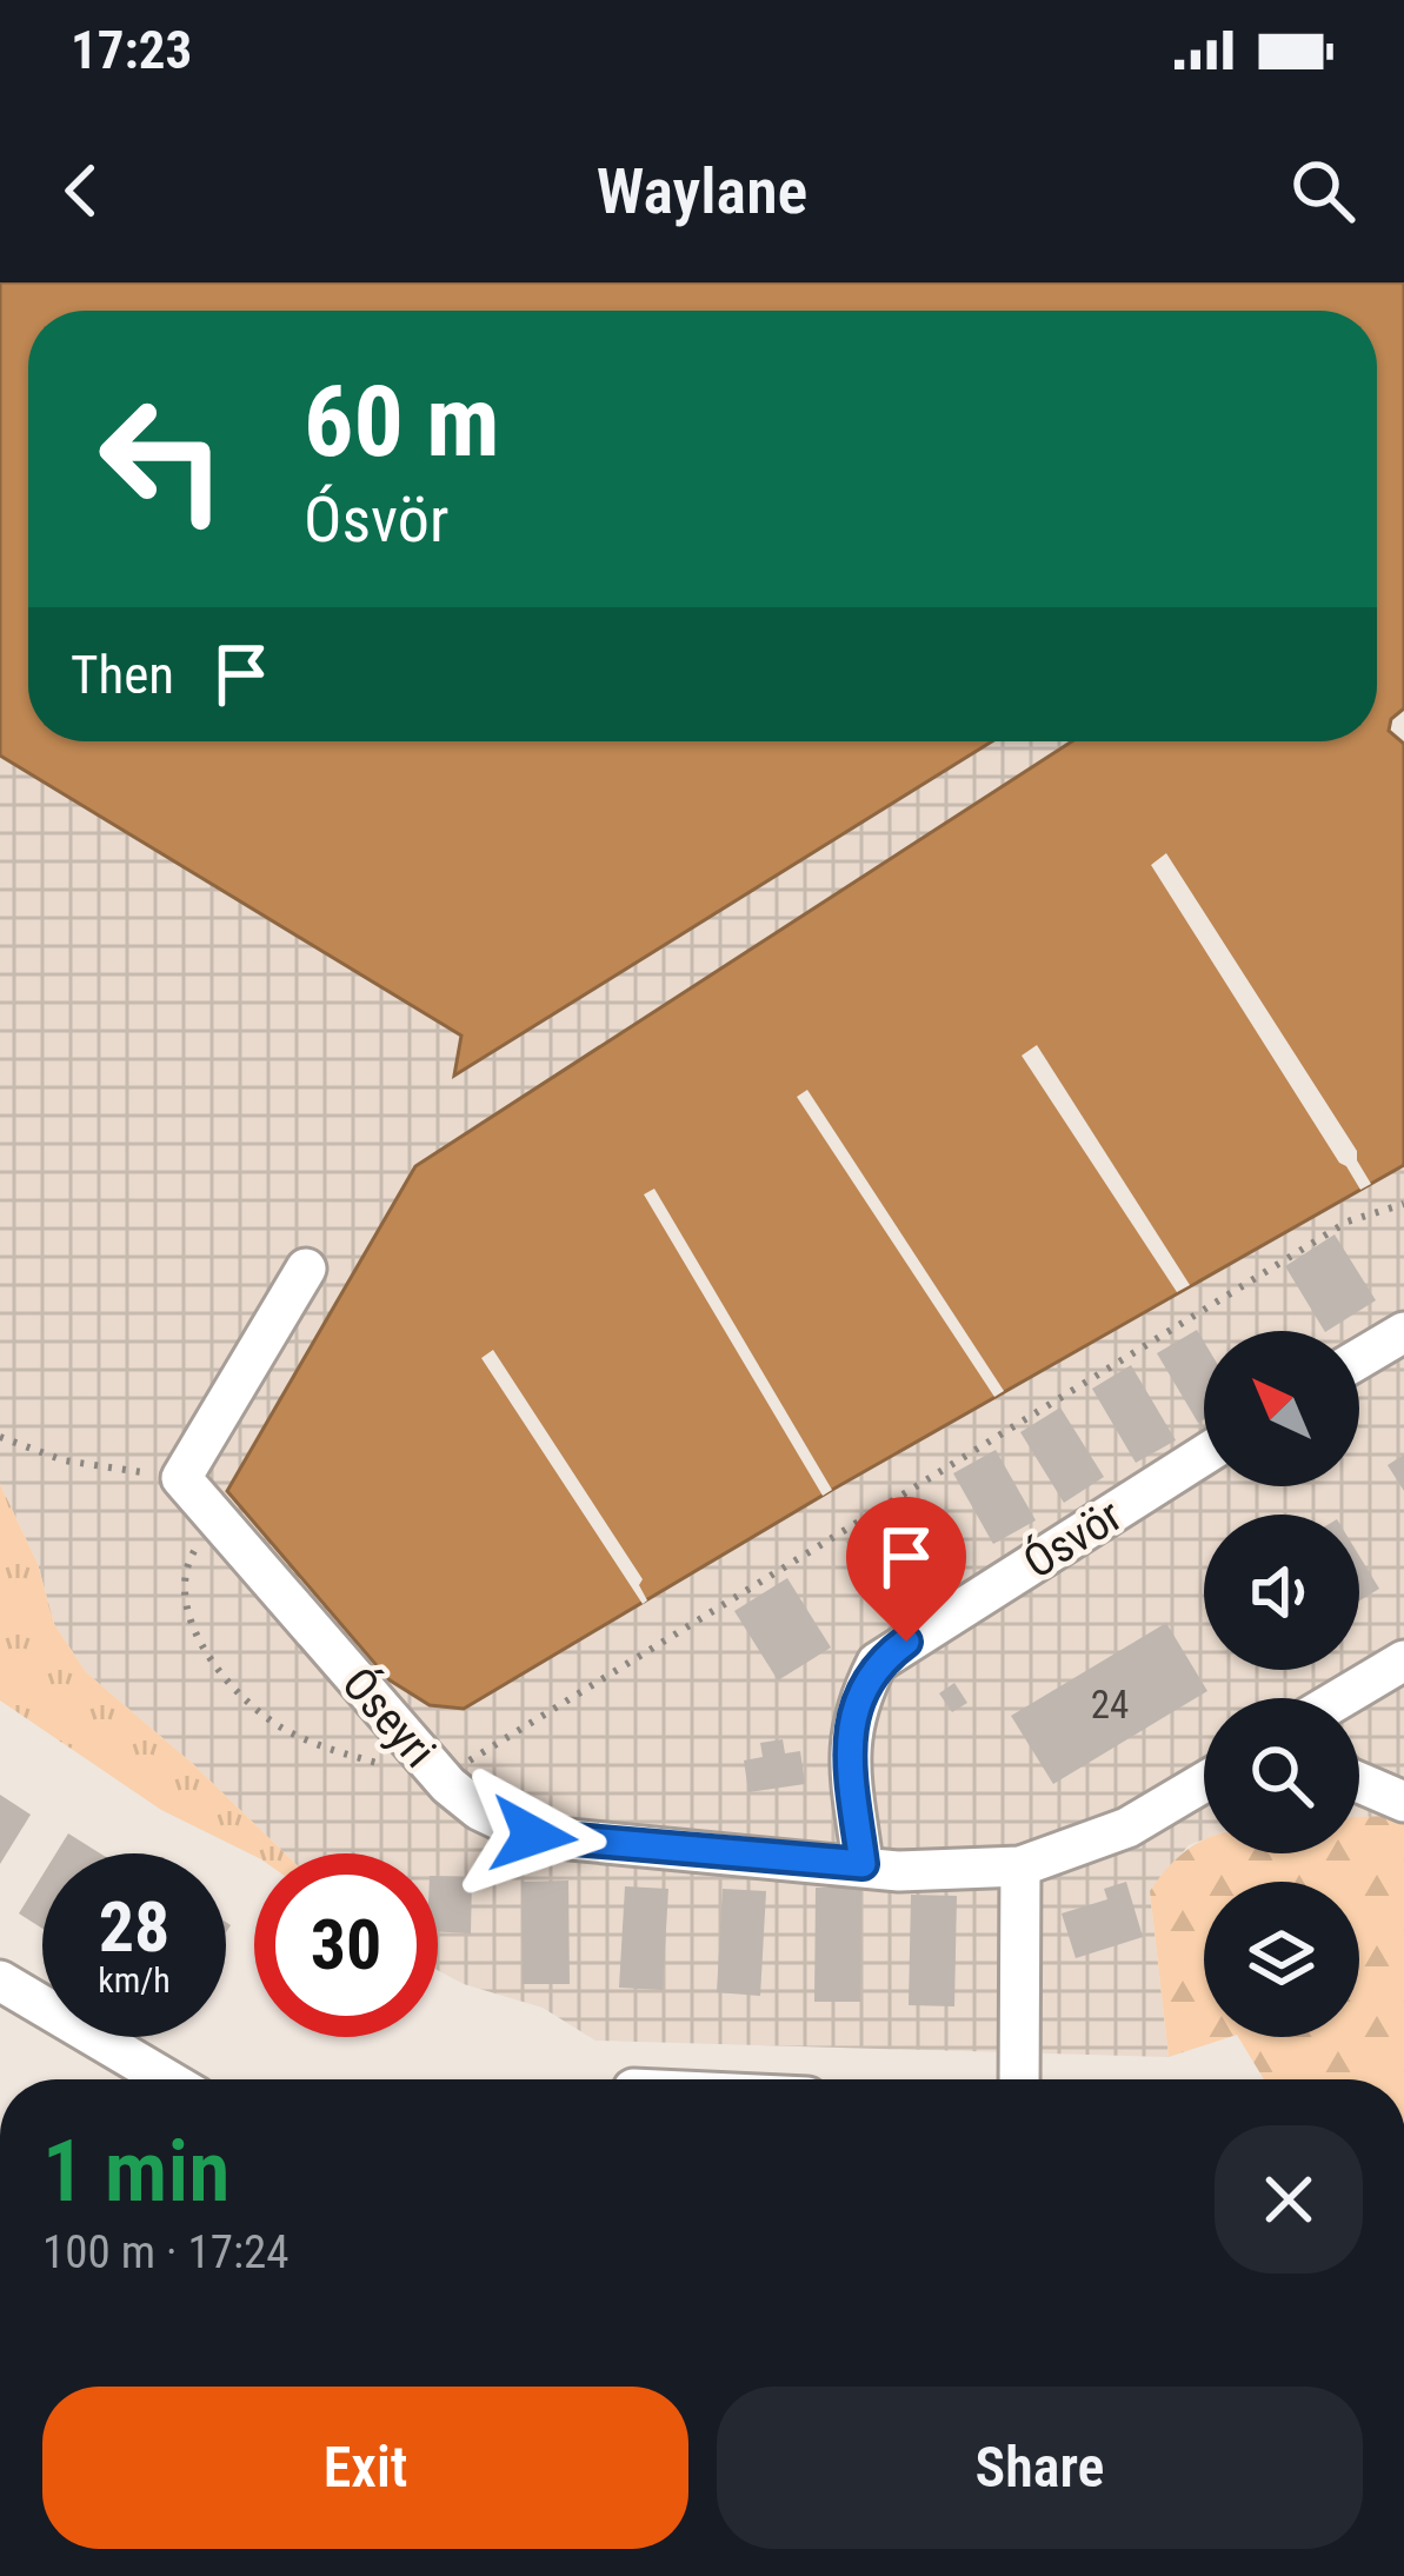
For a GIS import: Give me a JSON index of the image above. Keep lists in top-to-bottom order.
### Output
{
  "streets": {
    "street": ["Ósvör", "Óseyri"]
  },
  "crossings": [
    ["Ósvör", "Óseyri"]
  ],
  "house_numbers": ["24"],
  "north": "top left",
  "page": {
    "status": "17:23",
    "header": "Waylane",
    "turn": ["60 m", "Ósvör"],
    "then": "Then",
    "speed": "28 km/h",
    "limit": "30",
    "heading": ["1 min", "100 m · 17:24"],
    "buttons": ["Exit", "Share"]
  }
}
